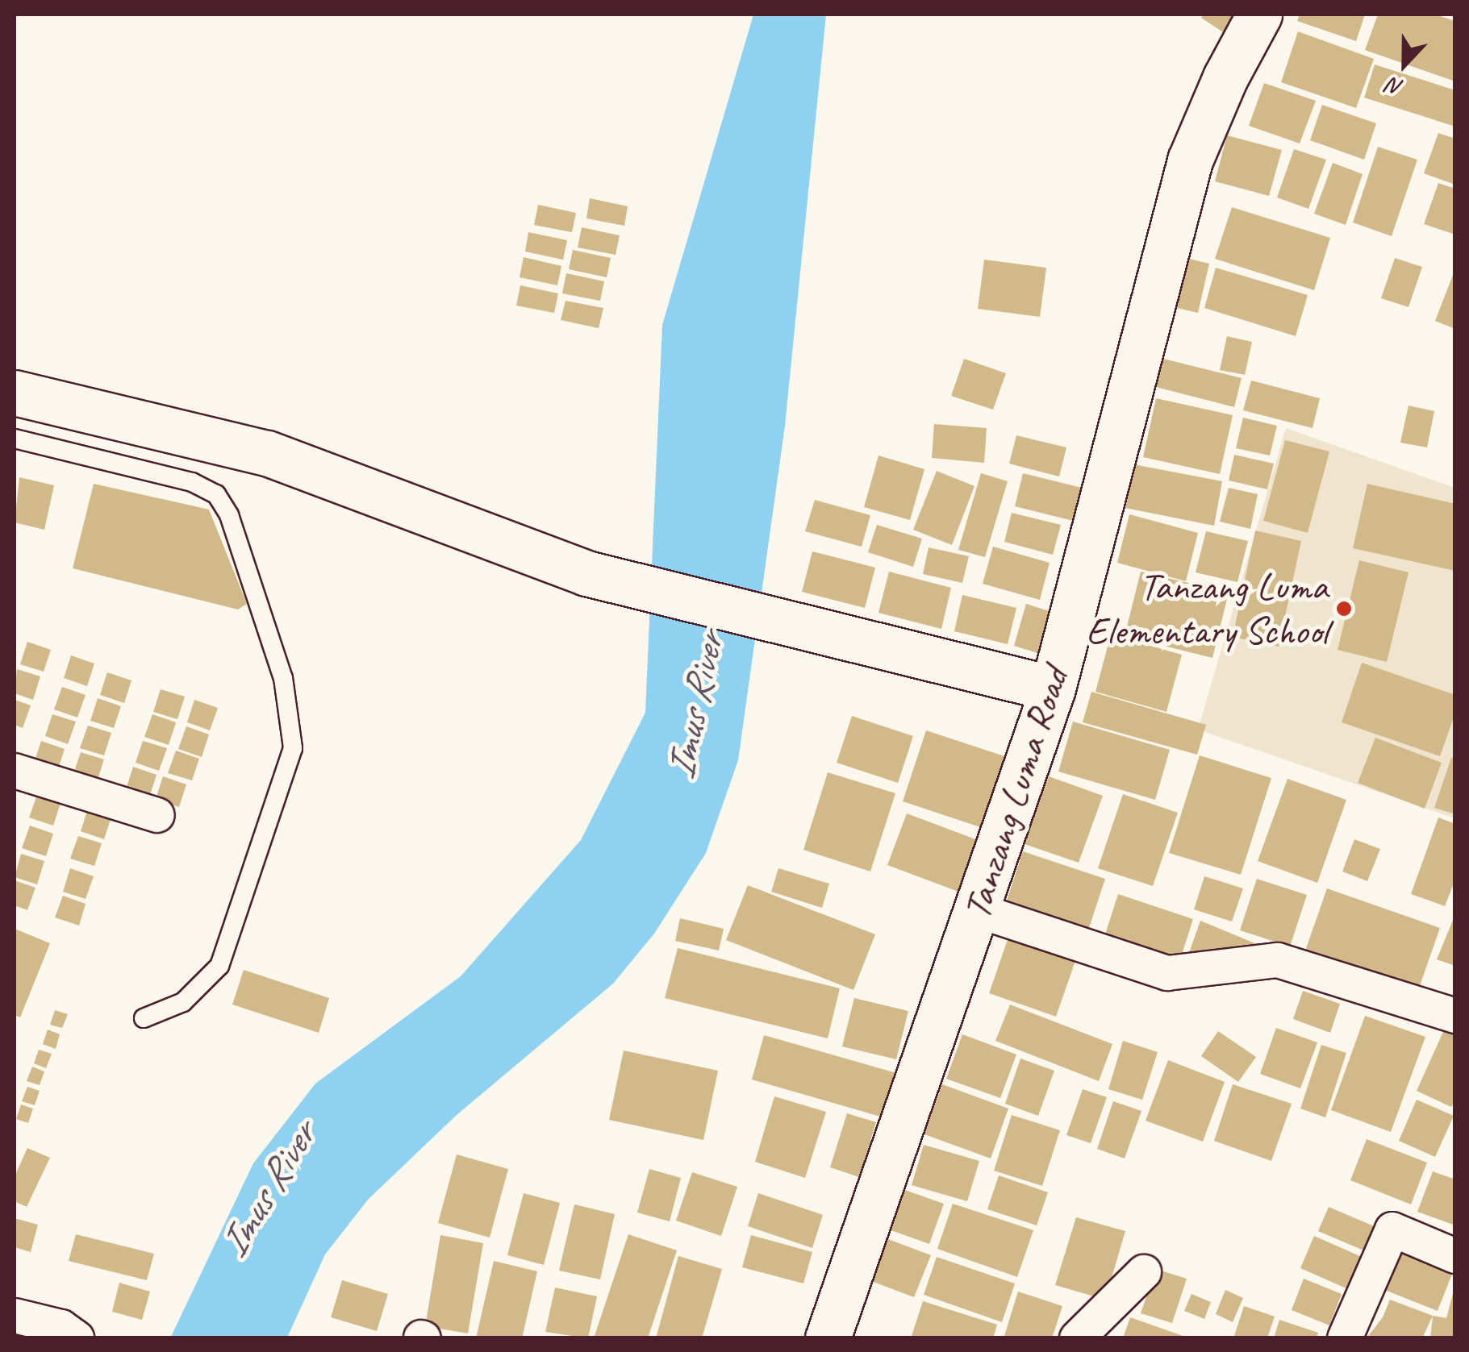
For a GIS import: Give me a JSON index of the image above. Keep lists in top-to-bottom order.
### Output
{
  "streets": {
    "street": ["Tanzang Luma Road"]
  },
  "water": ["Imus River"],
  "places": ["Tanzang Luma Elementary School"],
  "north": "bottom"
}
